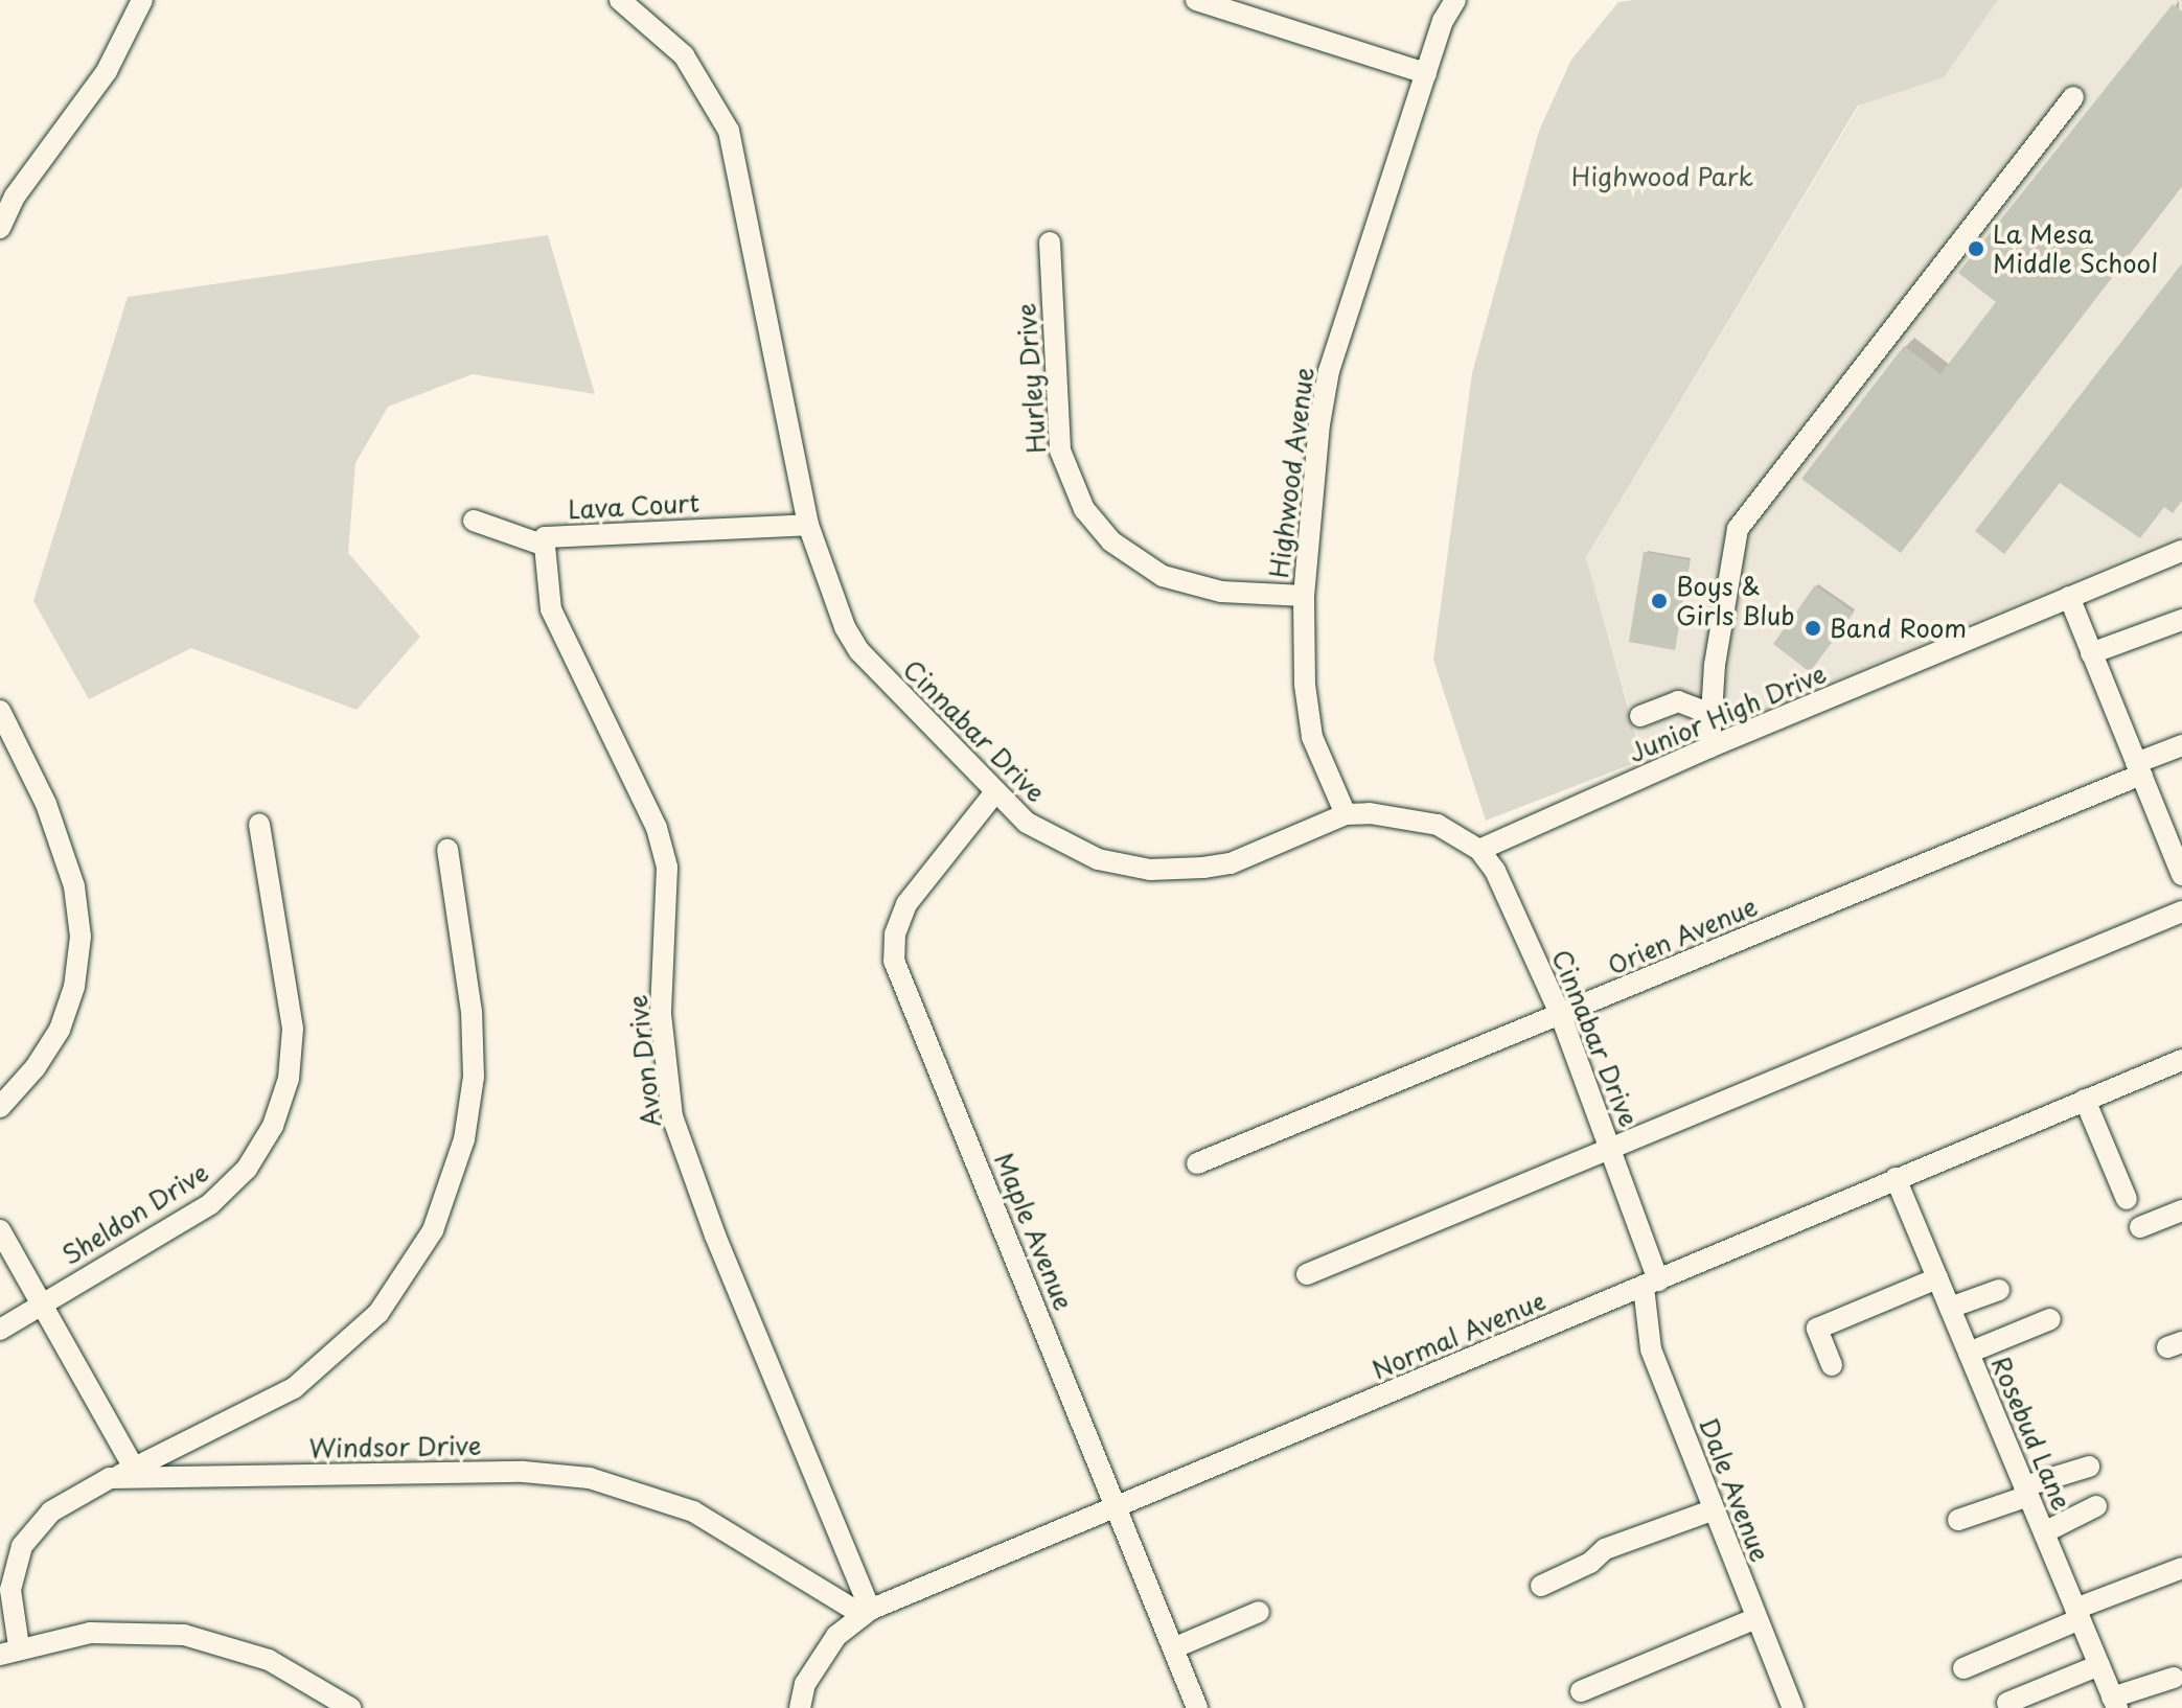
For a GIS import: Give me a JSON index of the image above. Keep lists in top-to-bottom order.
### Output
{
  "streets": {
    "street": [
      "Hurley Drive",
      "Highwood Avenue",
      "Lava Court",
      "Junior High Drive",
      "Cinnabar Drive",
      "Orien Avenue",
      "Avon Drive",
      "Sheldon Drive",
      "Maple Avenue",
      "Normal Avenue",
      "Rosebud Lane",
      "Windsor Drive",
      "Dale Avenue"
    ]
  },
  "crossings": [
    ["Hurley Drive", "Highwood Avenue"],
    ["Highwood Avenue", "Cinnabar Drive"],
    ["Lava Court", "Cinnabar Drive"],
    ["Lava Court", "Avon Drive"],
    ["Junior High Drive", "Cinnabar Drive"],
    ["Cinnabar Drive", "Orien Avenue"],
    ["Cinnabar Drive", "Maple Avenue"],
    ["Cinnabar Drive", "Normal Avenue"],
    ["Cinnabar Drive", "Dale Avenue"],
    ["Avon Drive", "Normal Avenue"],
    ["Avon Drive", "Windsor Drive"],
    ["Maple Avenue", "Normal Avenue"],
    ["Normal Avenue", "Rosebud Lane"],
    ["Normal Avenue", "Windsor Drive"],
    ["Normal Avenue", "Dale Avenue"]
  ],
  "parks": ["Highwood Park"],
  "places": ["La Mesa Middle School", "Boys & Girls Blub", "Band Room"]
}
